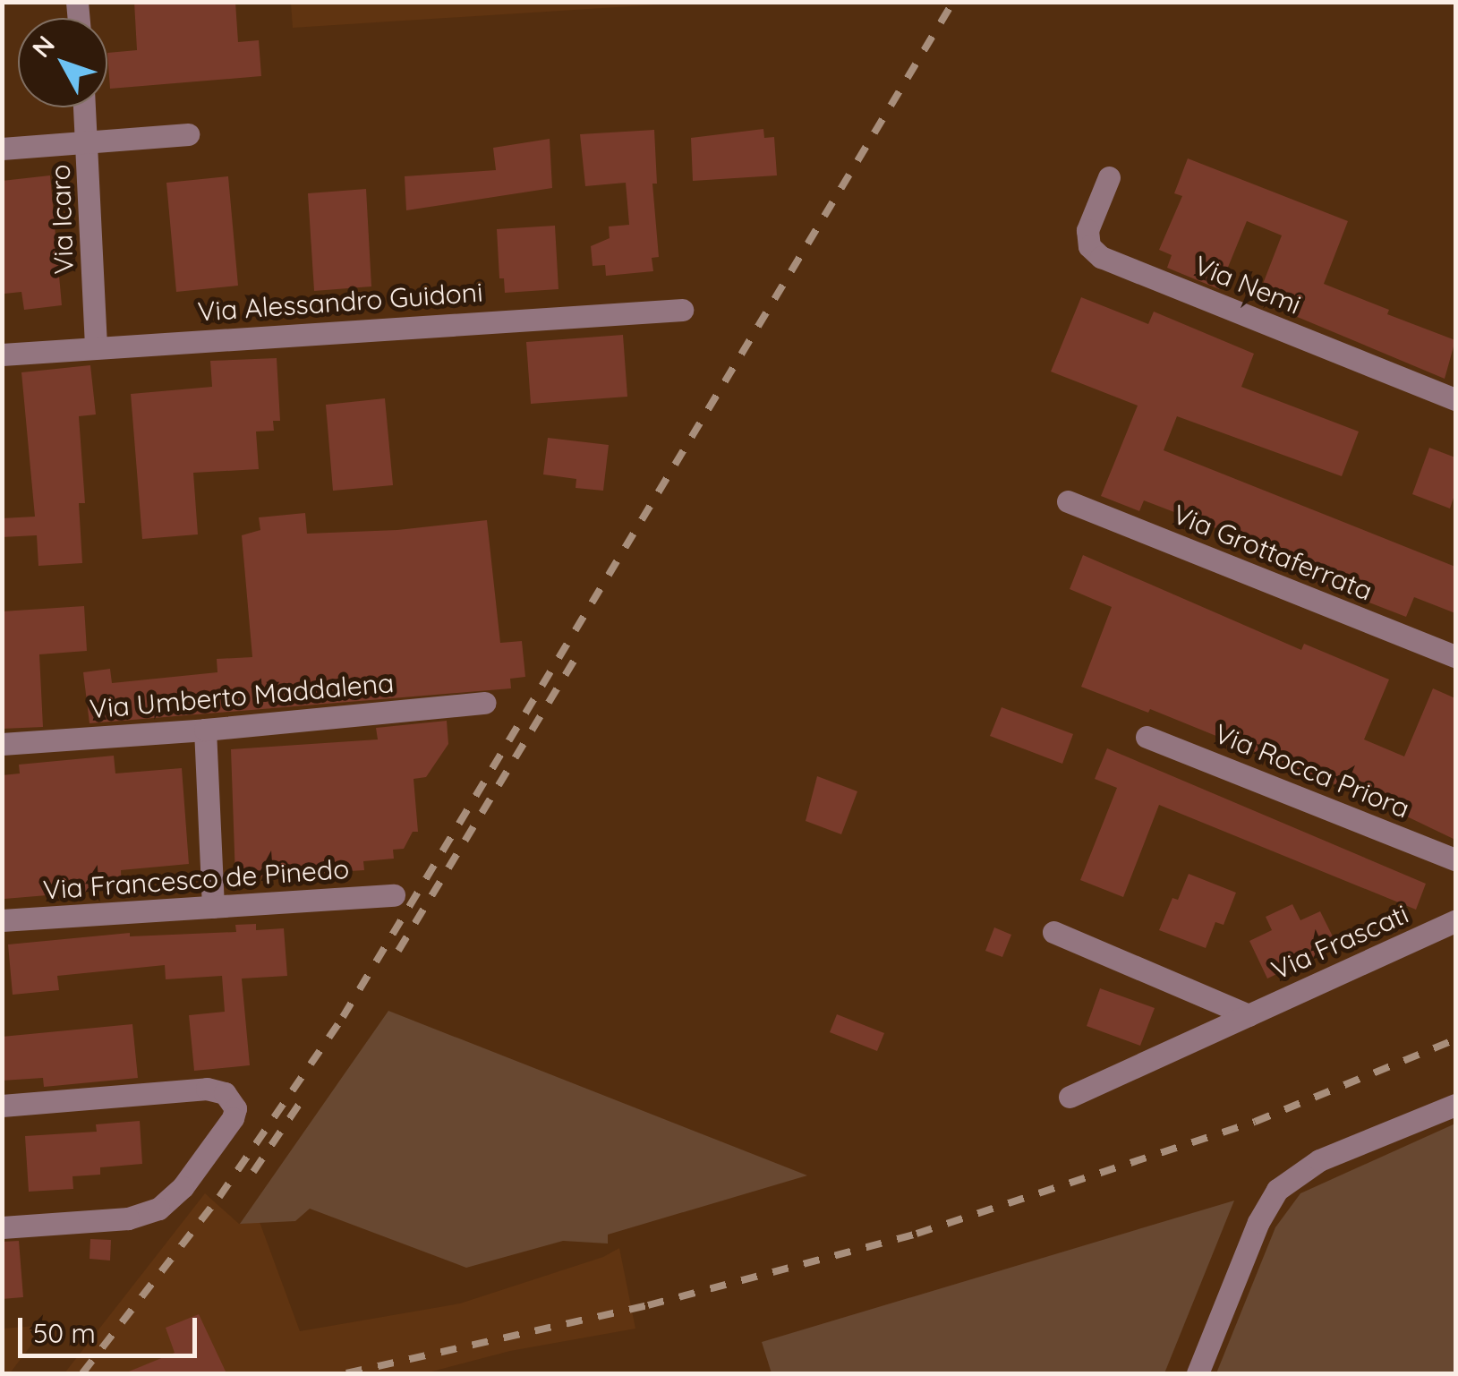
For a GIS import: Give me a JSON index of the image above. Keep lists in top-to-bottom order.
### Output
{
  "streets": {
    "street": [
      "Via Icaro",
      "Via Nemi",
      "Via Alessandro Guidoni",
      "Via Grottaferrata",
      "Via Umberto Maddalena",
      "Via Rocca Priora",
      "Via Francesco de Pinedo",
      "Via Frascati"
    ]
  },
  "crossings": [
    ["Via Icaro", "Via Alessandro Guidoni"]
  ],
  "scale_bar": "50 m",
  "north": "top left"
}
